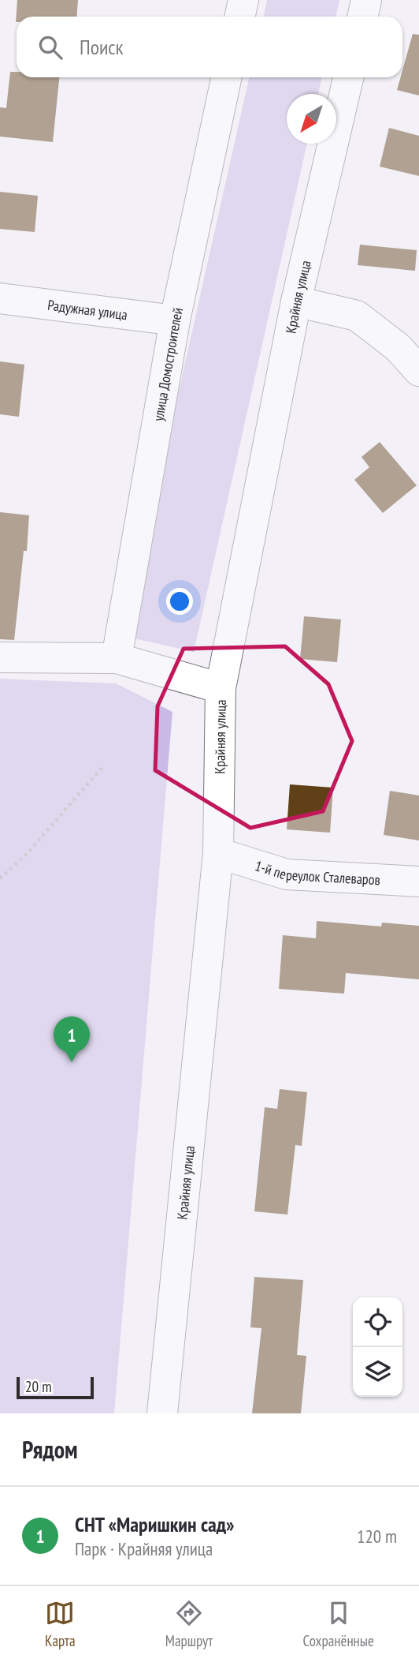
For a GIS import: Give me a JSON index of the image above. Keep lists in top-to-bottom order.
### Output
{
  "streets": {
    "street": [
      "Крайняя улица",
      "Радужная улица",
      "улица Домостроителей",
      "1-й переулок Сталеваров"
    ]
  },
  "crossings": [
    ["Крайняя улица", "1-й переулок Сталеваров"],
    ["Радужная улица", "улица Домостроителей"]
  ],
  "scale_bar": "20 m",
  "north": "bottom left",
  "page": {
    "search": "Поиск",
    "pins": "1",
    "scale": "20 m",
    "heading": "Рядом",
    "list": [
      {
        "mark": "1",
        "name": "СНТ «Маришкин сад»",
        "note": "Парк · Крайняя улица",
        "value": "120 m"
      }
    ],
    "nav": ["Карта", "Маршрут", "Сохранённые"]
  }
}
